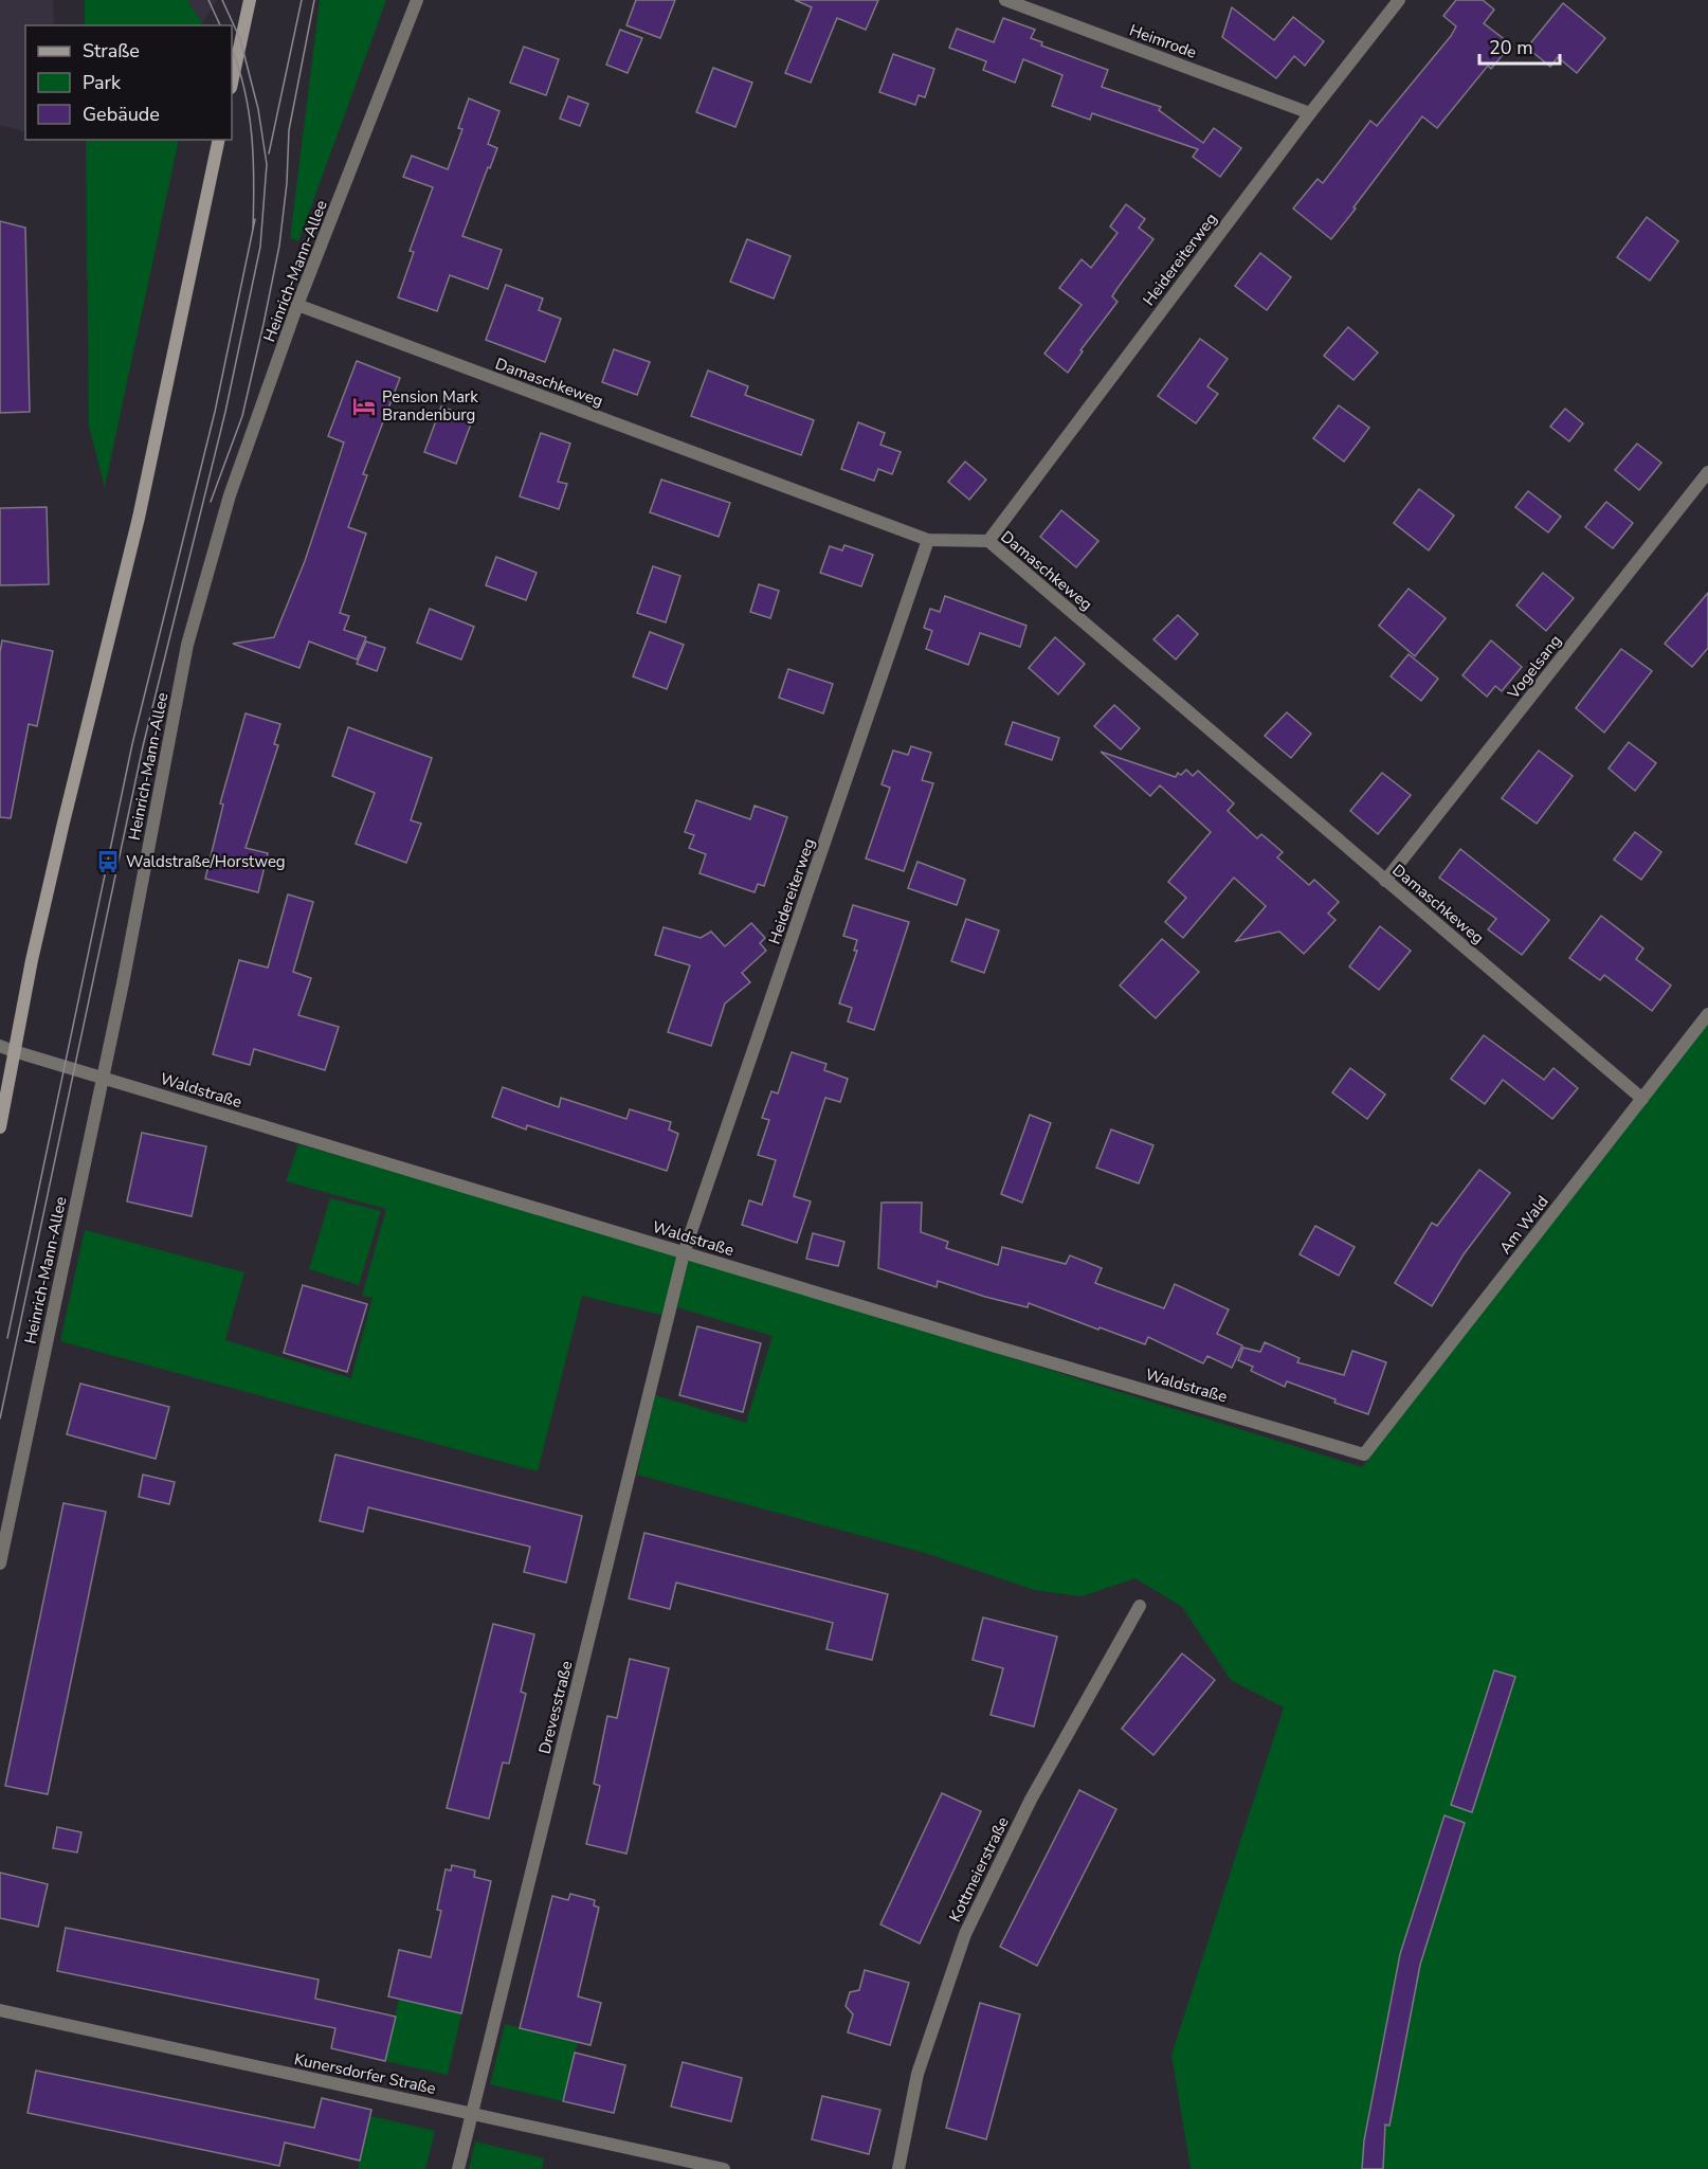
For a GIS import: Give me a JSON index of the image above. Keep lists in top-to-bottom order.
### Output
{
  "streets": {
    "street": [
      "Heimrode",
      "Heidereiterweg",
      "Heinrich-Mann-Allee",
      "Damaschkeweg",
      "Vogelsang",
      "Waldstraße",
      "Am Wald",
      "Drevesstraße",
      "Kottmeierstraße",
      "Kunersdorfer Straße"
    ]
  },
  "crossings": [
    ["Heimrode", "Heidereiterweg"],
    ["Heidereiterweg", "Damaschkeweg"],
    ["Heidereiterweg", "Waldstraße"],
    ["Heidereiterweg", "Drevesstraße"],
    ["Heinrich-Mann-Allee", "Damaschkeweg"],
    ["Heinrich-Mann-Allee", "Waldstraße"],
    ["Damaschkeweg", "Vogelsang"],
    ["Damaschkeweg", "Am Wald"],
    ["Waldstraße", "Am Wald"],
    ["Waldstraße", "Drevesstraße"],
    ["Drevesstraße", "Kunersdorfer Straße"]
  ],
  "places": {
    "hotel": ["Pension Mark Brandenburg"],
    "bus stop": ["Waldstraße/Horstweg"]
  },
  "legend": ["Straße", "Park", "Gebäude"],
  "scale_bar": "20 m"
}
